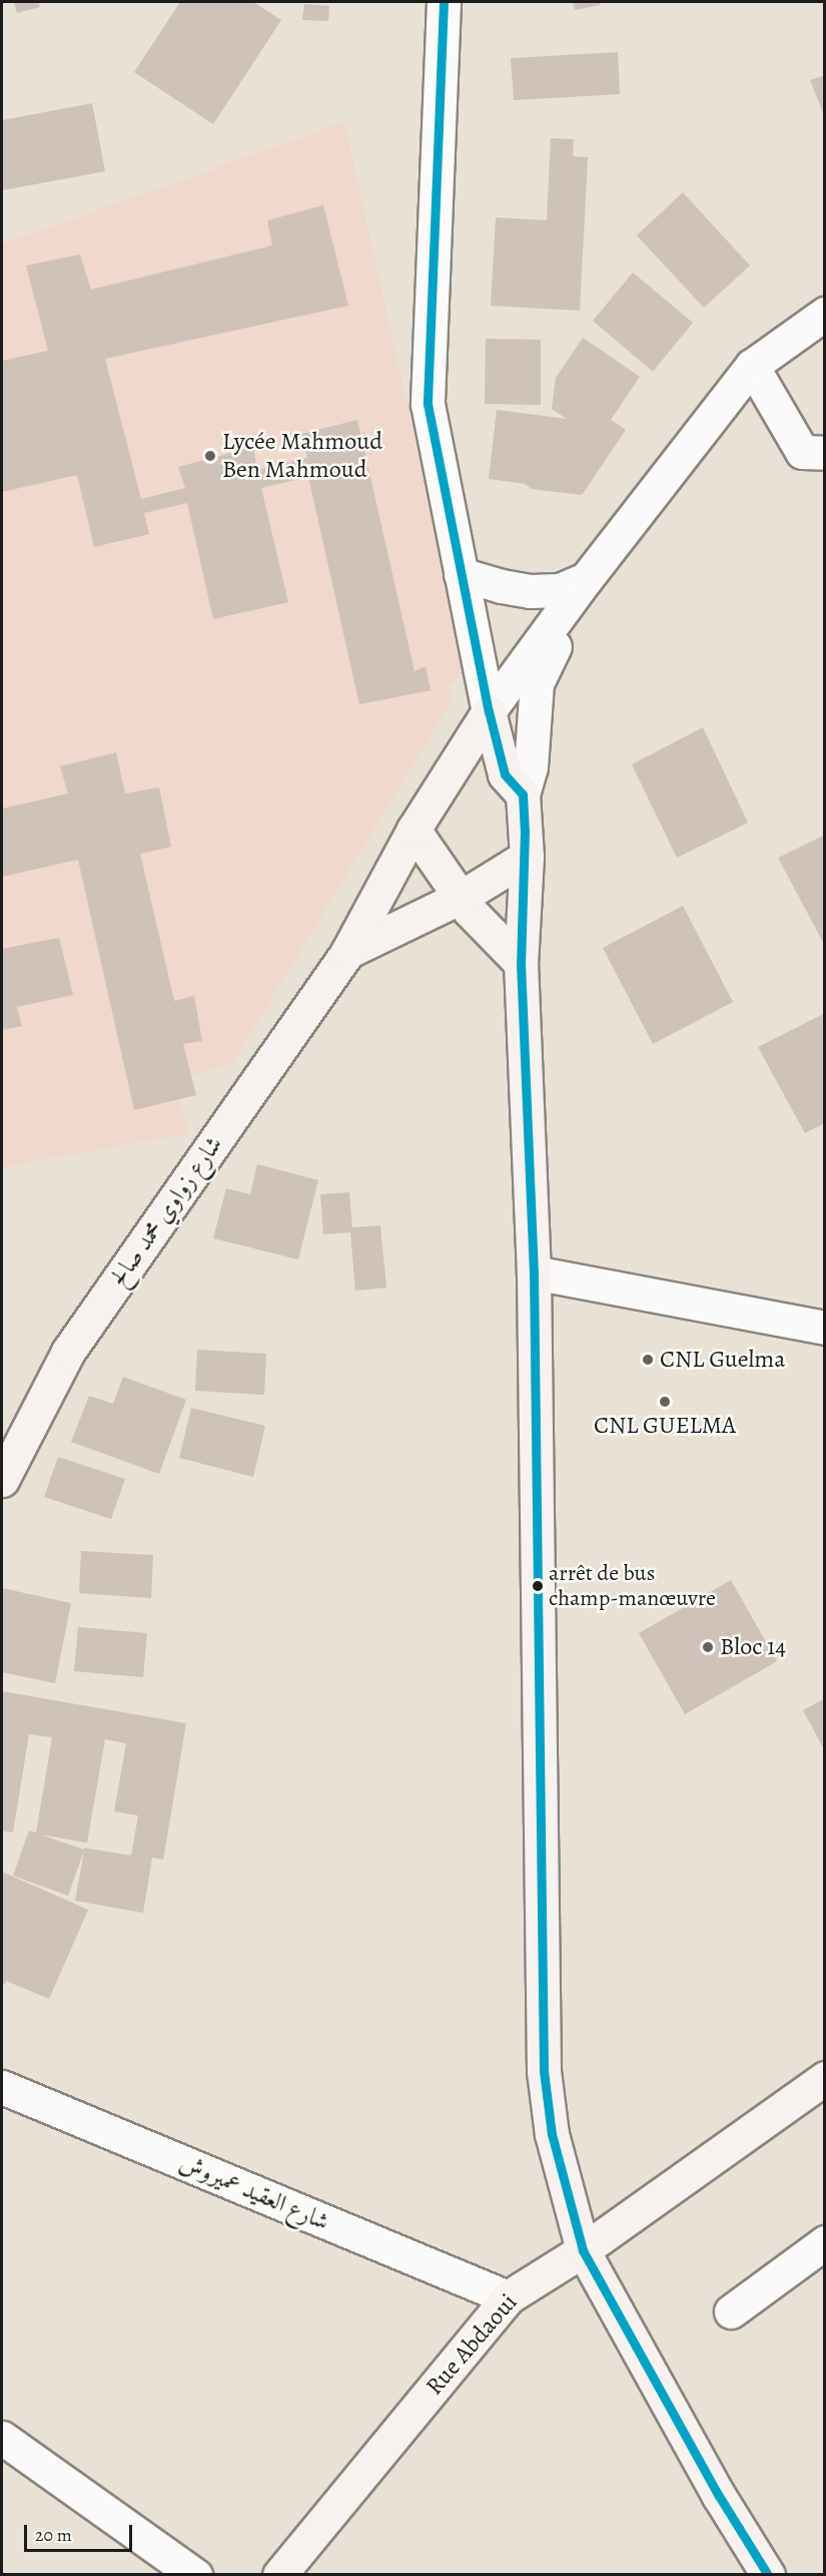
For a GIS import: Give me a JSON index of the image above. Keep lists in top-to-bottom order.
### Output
{
  "streets": {
    "main road": ["شارع زواوي محمد صالح", "Rue Abdaoui"],
    "street": ["شارع العقيد عميروش"]
  },
  "crossings": [
    ["شارع العقيد عميروش", "Rue Abdaoui"]
  ],
  "places": [
    "Lycée Mahmoud Ben Mahmoud",
    "CNL Guelma",
    "CNL GUELMA",
    "arrêt de bus champ-manœuvre",
    "Bloc 14"
  ],
  "scale_bar": "20 m"
}
